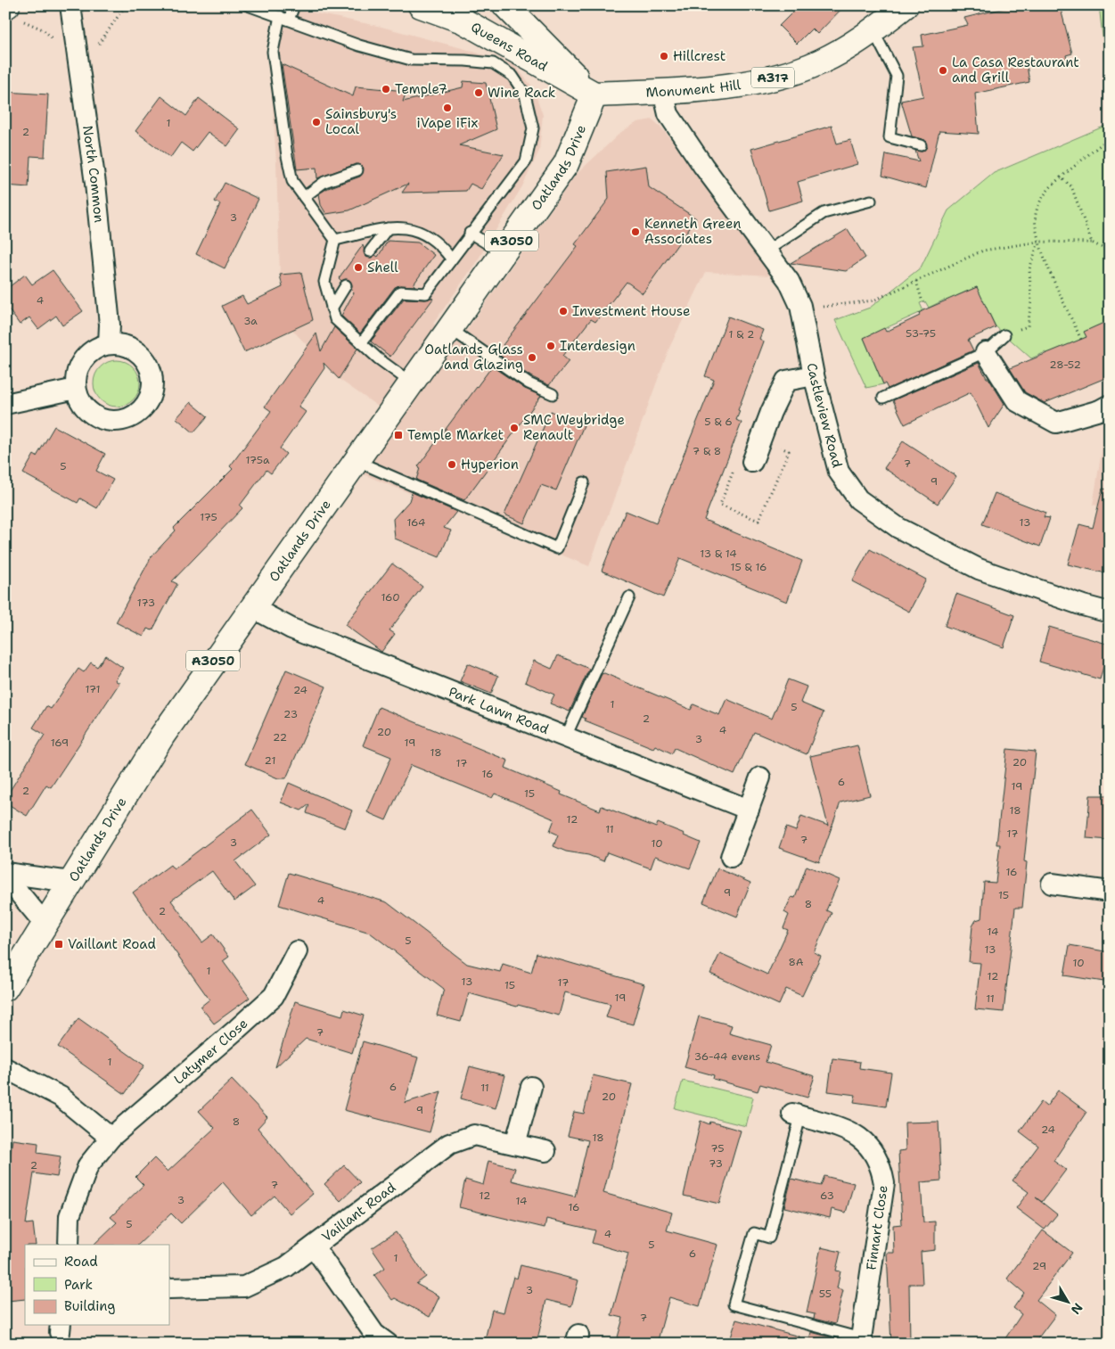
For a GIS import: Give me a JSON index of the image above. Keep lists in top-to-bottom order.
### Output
{
  "streets": {
    "main road": [
      "Queens Road",
      "A317",
      "Monument Hill",
      "Oatlands Drive",
      "A3050"
    ],
    "street": [
      "North Common",
      "Castleview Road",
      "Park Lawn Road",
      "Latymer Close",
      "Vaillant Road",
      "Finnart Close"
    ]
  },
  "crossings": [
    ["Queens Road", "Monument Hill"],
    ["Queens Road", "Oatlands Drive"],
    ["Monument Hill", "Oatlands Drive"],
    ["Monument Hill", "Castleview Road"],
    ["Oatlands Drive", "Park Lawn Road"]
  ],
  "places": {
    "other": [
      "Hillcrest",
      "La Casa Restaurant and Grill",
      "Temple7",
      "Wine Rack",
      "iVape iFix",
      "Sainsbury's Local",
      "Kenneth Green Associates",
      "Shell",
      "Investment House",
      "Interdesign",
      "Oatlands Glass and Glazing",
      "SMC Weybridge Renault",
      "Hyperion"
    ],
    "transit": ["Temple Market", "Vaillant Road"]
  },
  "house_numbers": [
    "1",
    "2",
    "3",
    "4",
    "3a",
    "53-75",
    "1 & 2",
    "28-52",
    "5 & 6",
    "7 & 8",
    "175a",
    "7",
    "5",
    "9",
    "175",
    "164",
    "13",
    "13 & 14",
    "15 & 16",
    "160",
    "173",
    "171",
    "24",
    "1",
    "5",
    "23",
    "2",
    "4",
    "20",
    "22",
    "3",
    "169",
    "19",
    "18",
    "21",
    "20",
    "17",
    "16",
    "6",
    "19",
    "2",
    "15",
    "18",
    "12",
    "11",
    "17",
    "7",
    "3",
    "10",
    "16",
    "9",
    "15",
    "4",
    "8",
    "2",
    "14",
    "5",
    "13",
    "8A",
    "10",
    "1",
    "12",
    "13",
    "17",
    "15",
    "19",
    "11",
    "7",
    "36-44 evens",
    "1",
    "6",
    "11",
    "20",
    "9",
    "8",
    "24",
    "18",
    "75",
    "73",
    "2",
    "7",
    "12",
    "63",
    "3",
    "14",
    "16",
    "5",
    "4",
    "5",
    "6",
    "1",
    "29",
    "3",
    "55",
    "7"
  ],
  "legend": ["Road", "Park", "Building"],
  "north": "bottom right"
}
